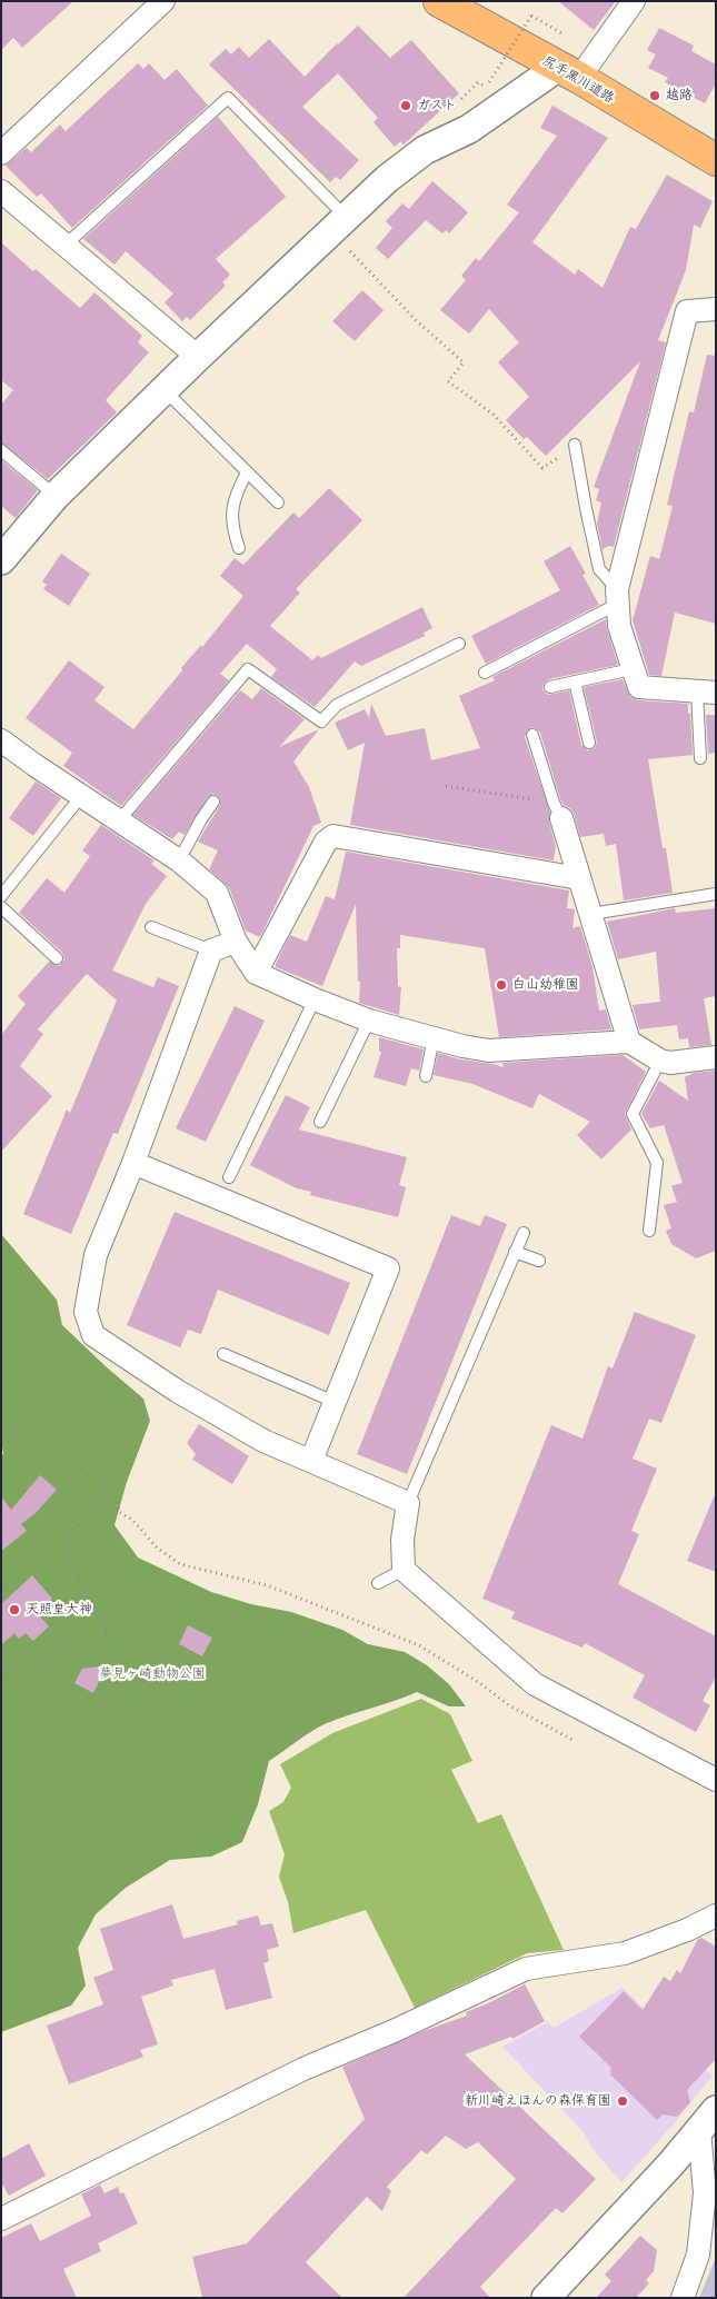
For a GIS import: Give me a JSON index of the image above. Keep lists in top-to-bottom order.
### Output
{
  "streets": {
    "main road": ["尻手黒川道路"]
  },
  "parks": ["夢見ヶ崎動物公園"],
  "places": [
    "越路",
    "ガスト",
    "白山幼稚園",
    "天照皇大神",
    "新川崎えほんの森保育園"
  ]
}
